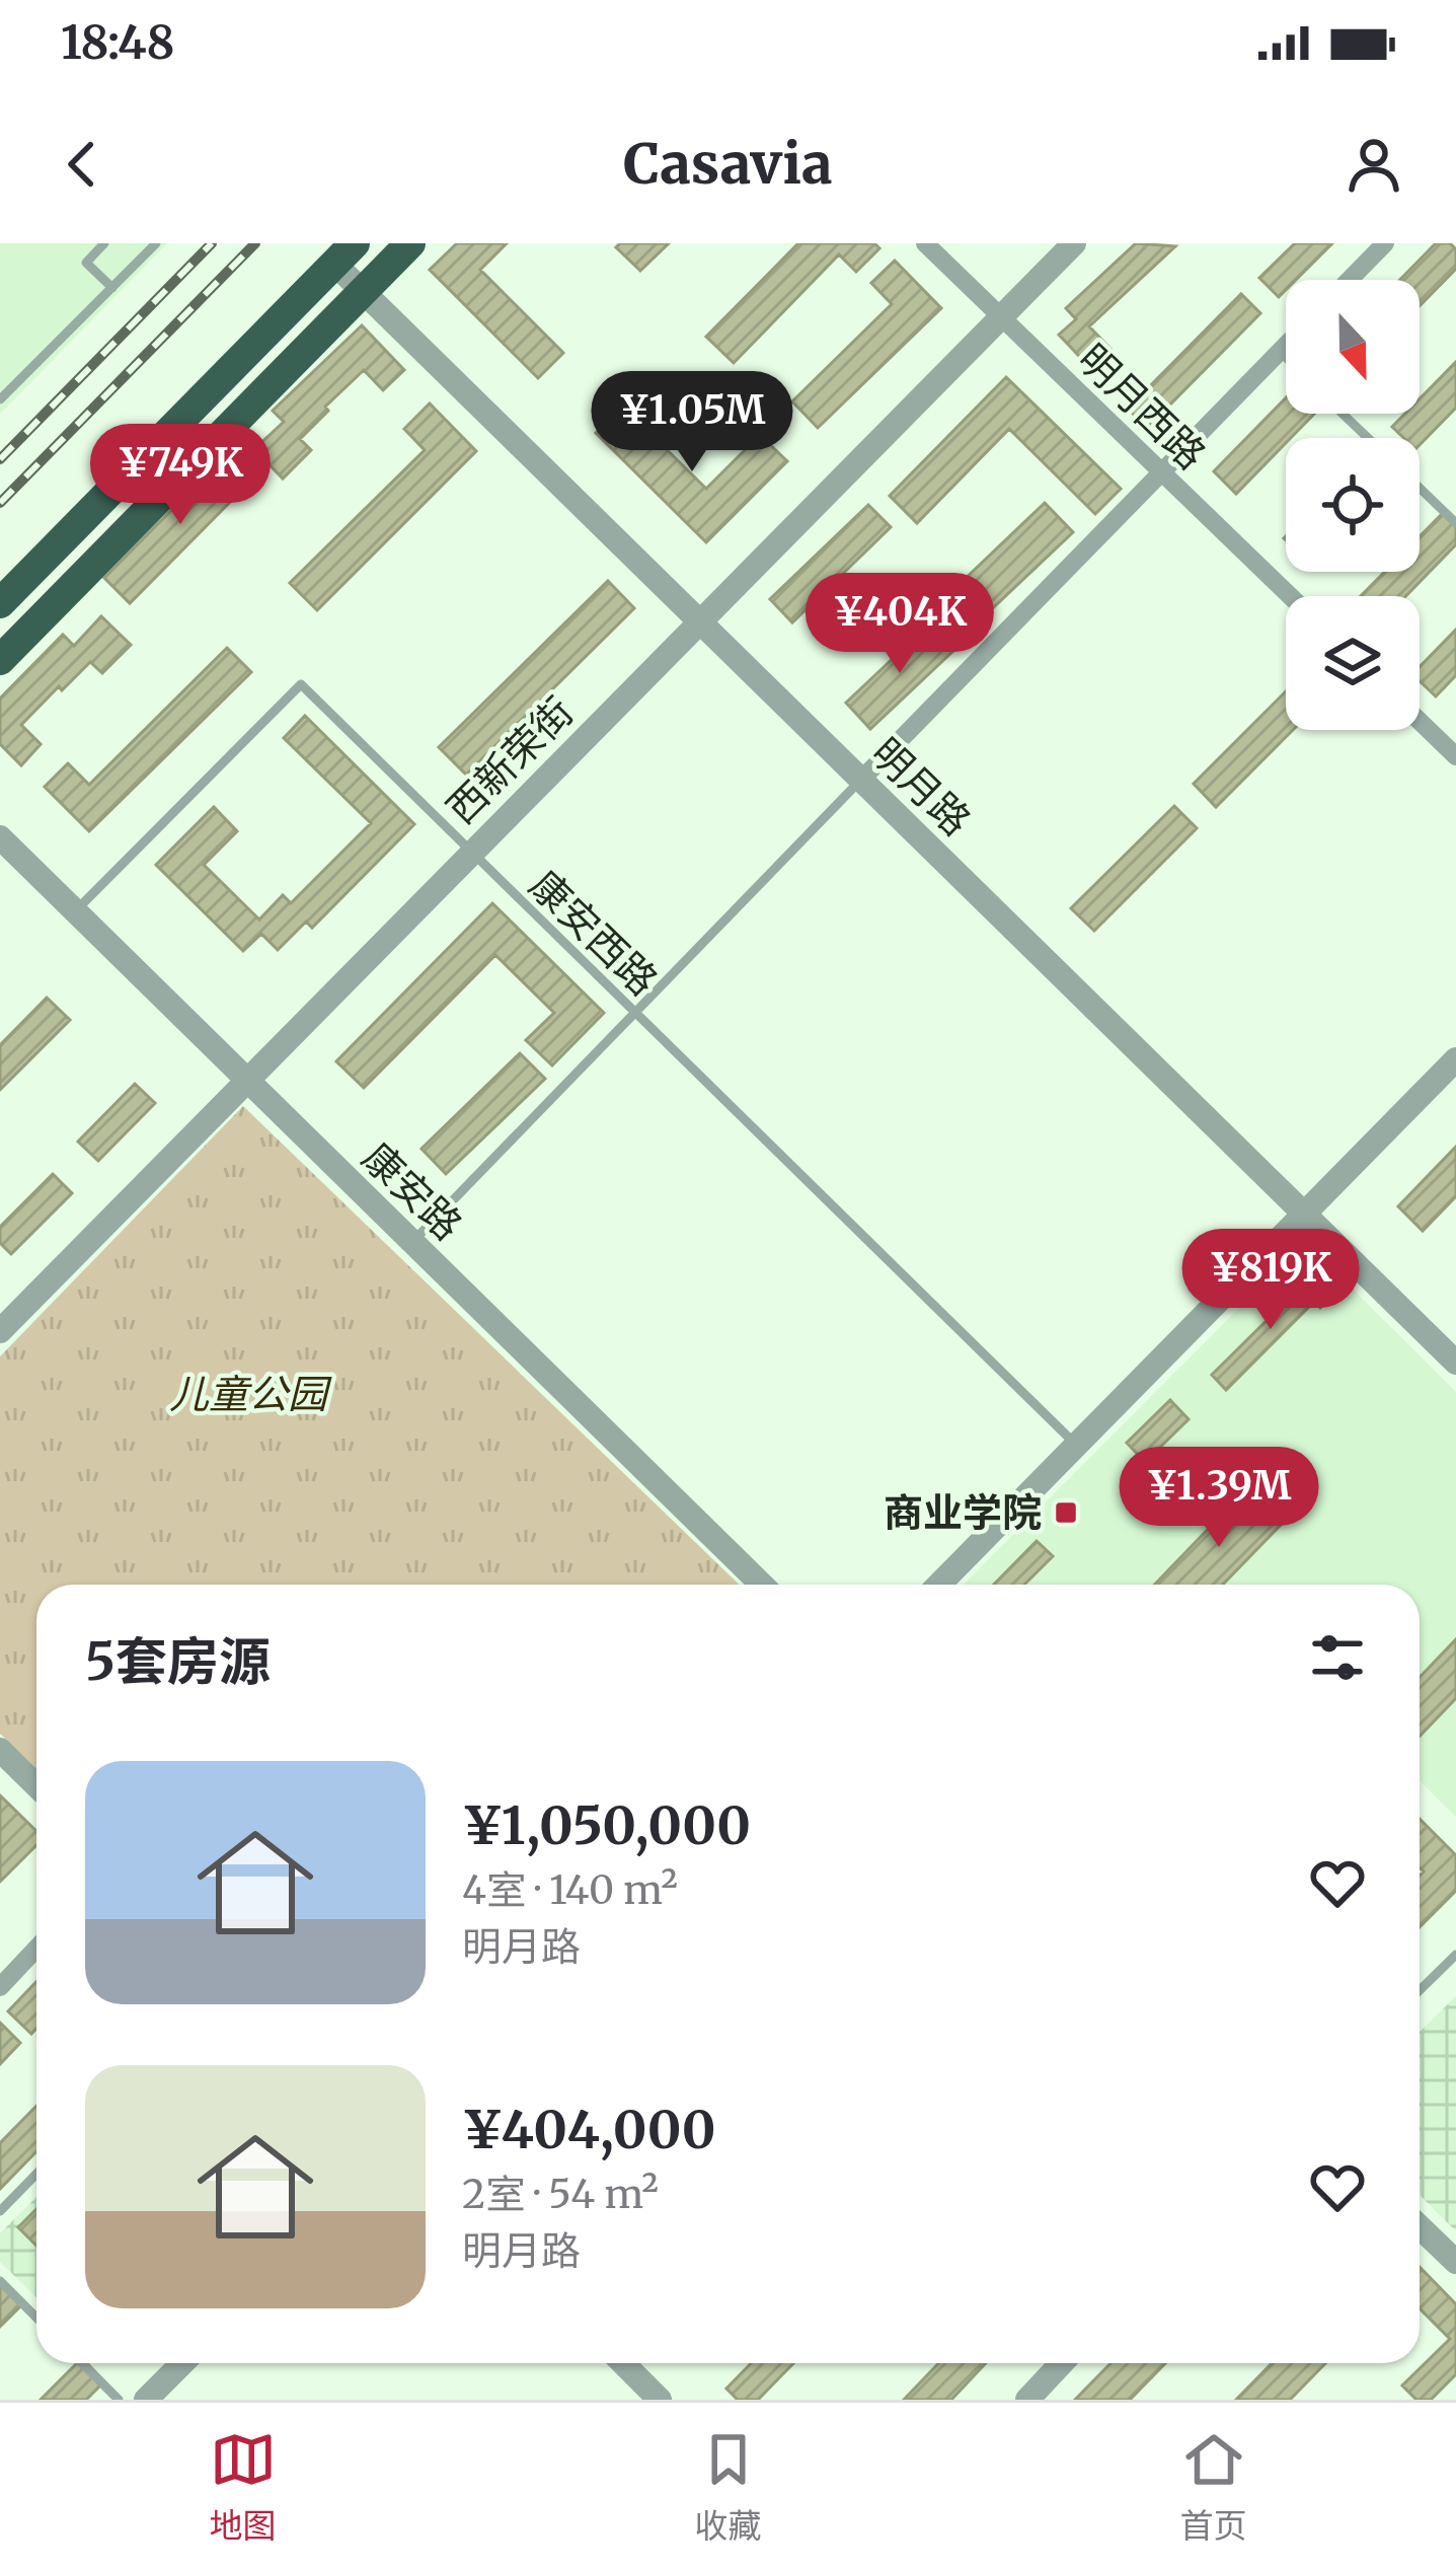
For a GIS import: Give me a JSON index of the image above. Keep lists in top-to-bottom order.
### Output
{
  "streets": {
    "street": [
      "明月西路",
      "西新荣街",
      "明月路",
      "康安路"
    ],
    "lane": ["康安西路"]
  },
  "crossings": [
    ["明月西路", "西新荣街"],
    ["西新荣街", "明月路"],
    ["西新荣街", "康安西路"],
    ["西新荣街", "康安路"],
    ["康安西路", "康安路"]
  ],
  "parks": ["儿童公园"],
  "places": {
    "transit": ["商业学院"]
  },
  "north": "bottom",
  "page": {
    "status": "18:48",
    "header": "Casavia",
    "price": [
      "¥1.05M",
      "¥749K",
      "¥404K",
      "¥819K",
      "¥1.39M"
    ],
    "heading": "5套房源",
    "list": [
      {
        "name": "¥1,050,000",
        "note": "4室 · 140 m² · 明月路"
      },
      {
        "name": "¥404,000",
        "note": "2室 · 54 m² · 明月路"
      }
    ],
    "tabs": ["地图", "收藏", "首页"]
  }
}
